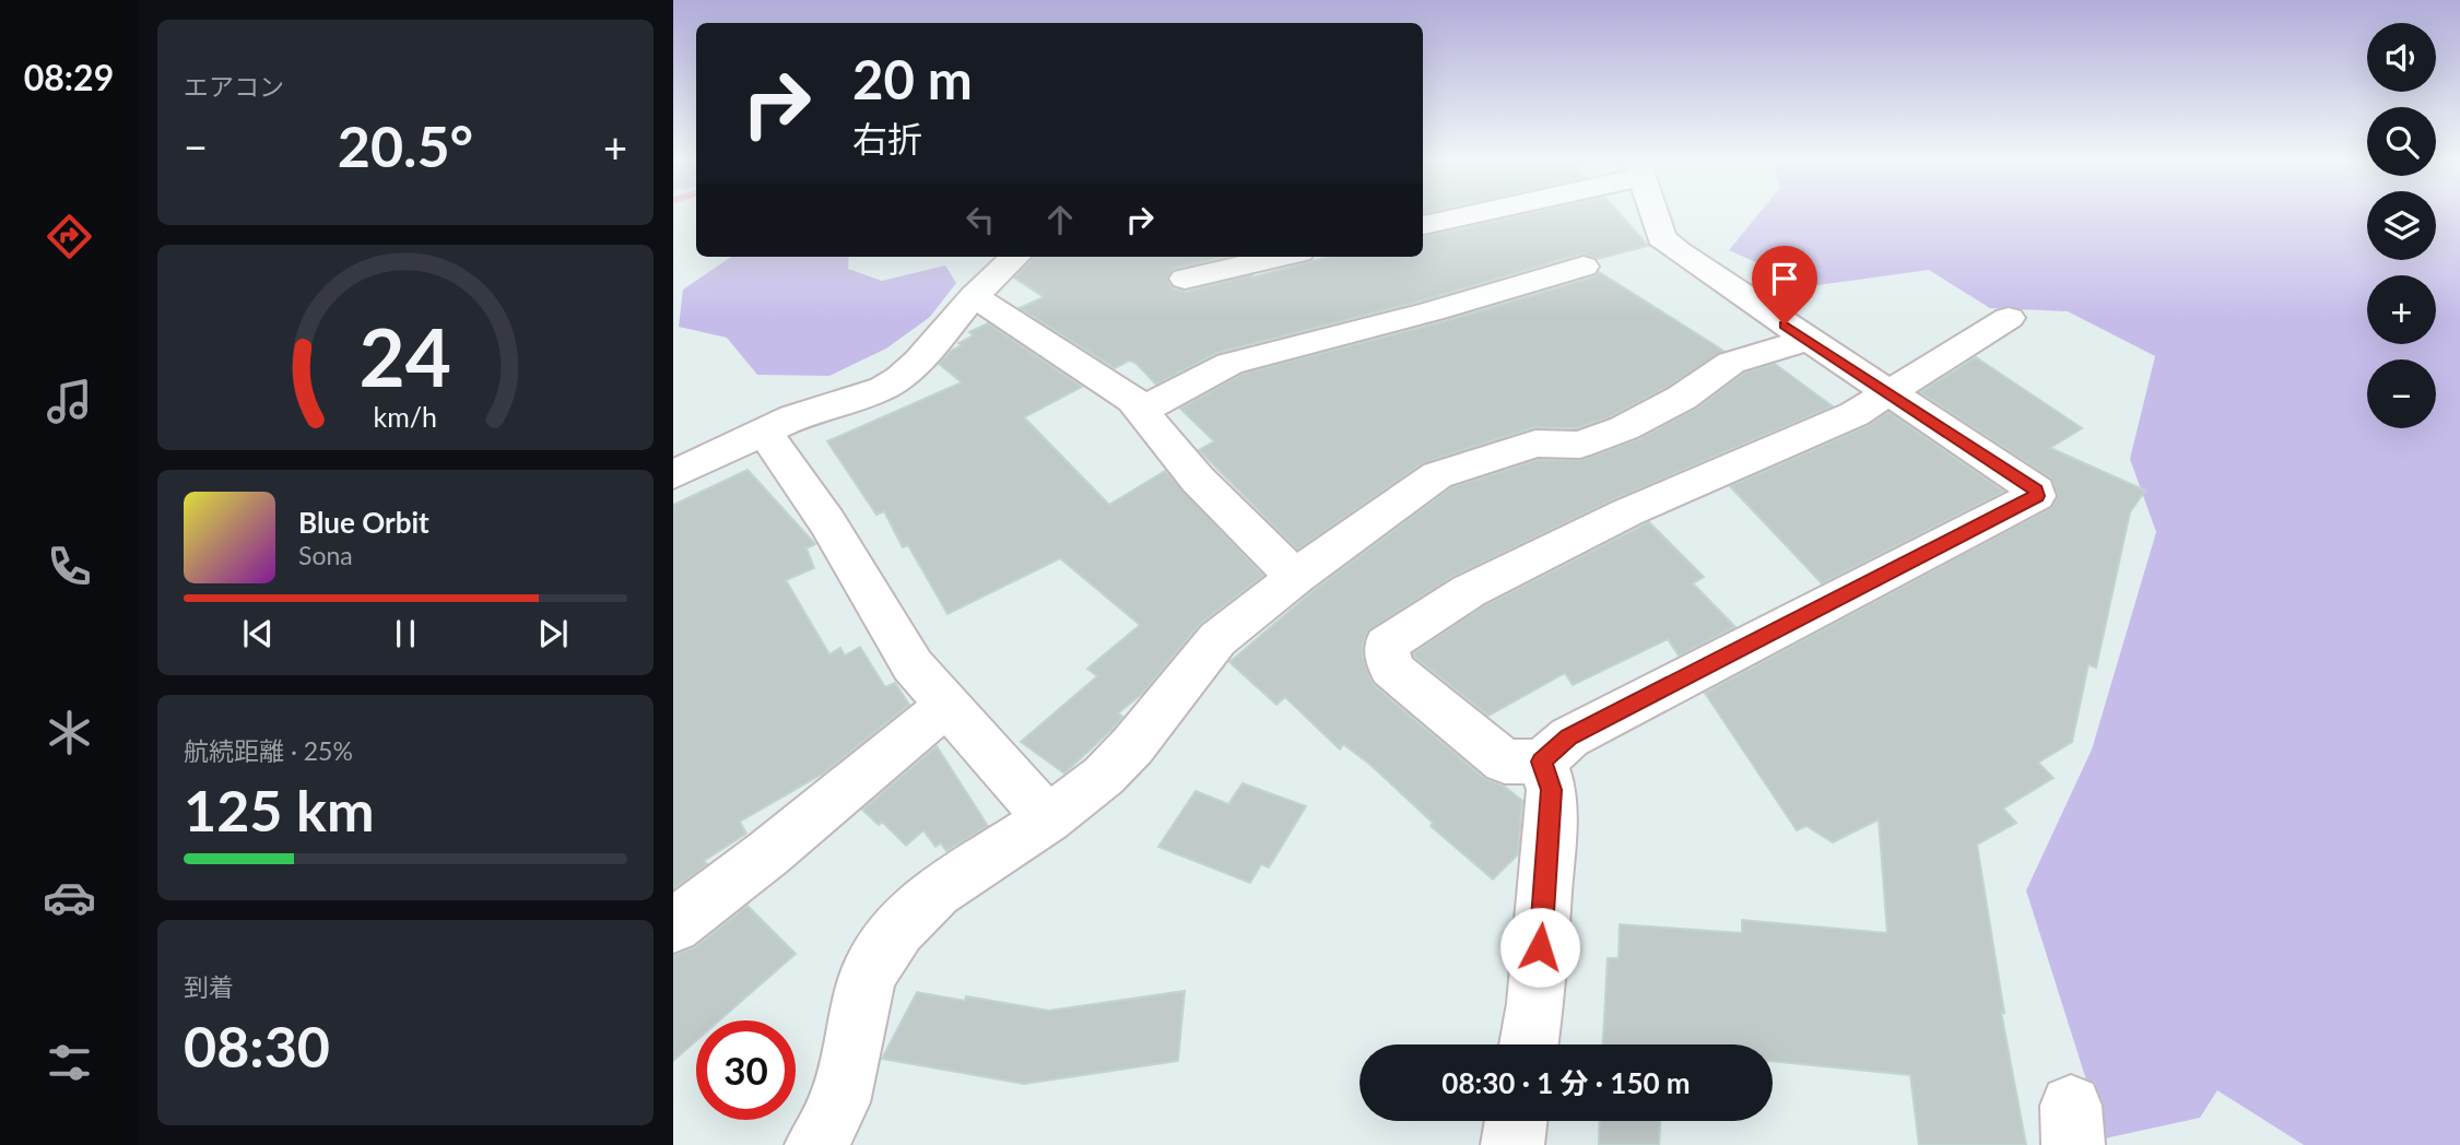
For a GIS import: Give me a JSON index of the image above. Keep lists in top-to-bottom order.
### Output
{
  "page": {
    "tabs": "08:29",
    "tile": [
      "エアコン",
      ["航続距離 · 25%", "125 km"],
      ["到着", "08:30"]
    ],
    "map_buttons": ["+", "−"],
    "turn": ["20 m", "右折"],
    "heat": ["−", "20.5°", "+"],
    "song": ["Blue Orbit", "Sona"],
    "limit": "30",
    "trip": "08:30 · 1 分 · 150 m",
    "gauge": ["24", "km/h"]
  }
}
